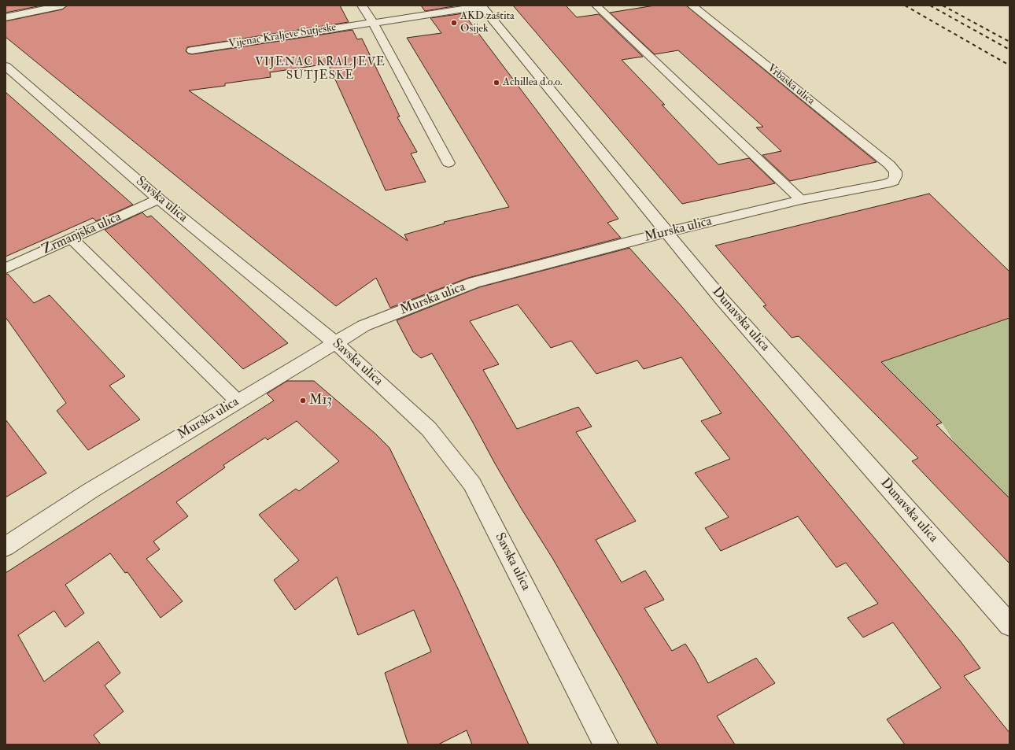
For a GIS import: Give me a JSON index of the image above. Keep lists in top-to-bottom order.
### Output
{
  "streets": {
    "street": [
      "Vijenac Kraljeve Sutjeske",
      "Vrbaska ulica",
      "Savska ulica",
      "Murska ulica",
      "Zrmanjska ulica",
      "Dunavska ulica"
    ]
  },
  "crossings": [
    ["Vijenac Kraljeve Sutjeske", "Dunavska ulica"],
    ["Vrbaska ulica", "Murska ulica"],
    ["Savska ulica", "Murska ulica"],
    ["Savska ulica", "Zrmanjska ulica"],
    ["Murska ulica", "Dunavska ulica"]
  ],
  "districts": ["VIJENAC KRALJEVE SUTJESKE"],
  "places": ["AKD zaštita Osijek", "Achillea d.o.o.", "M13"]
}
